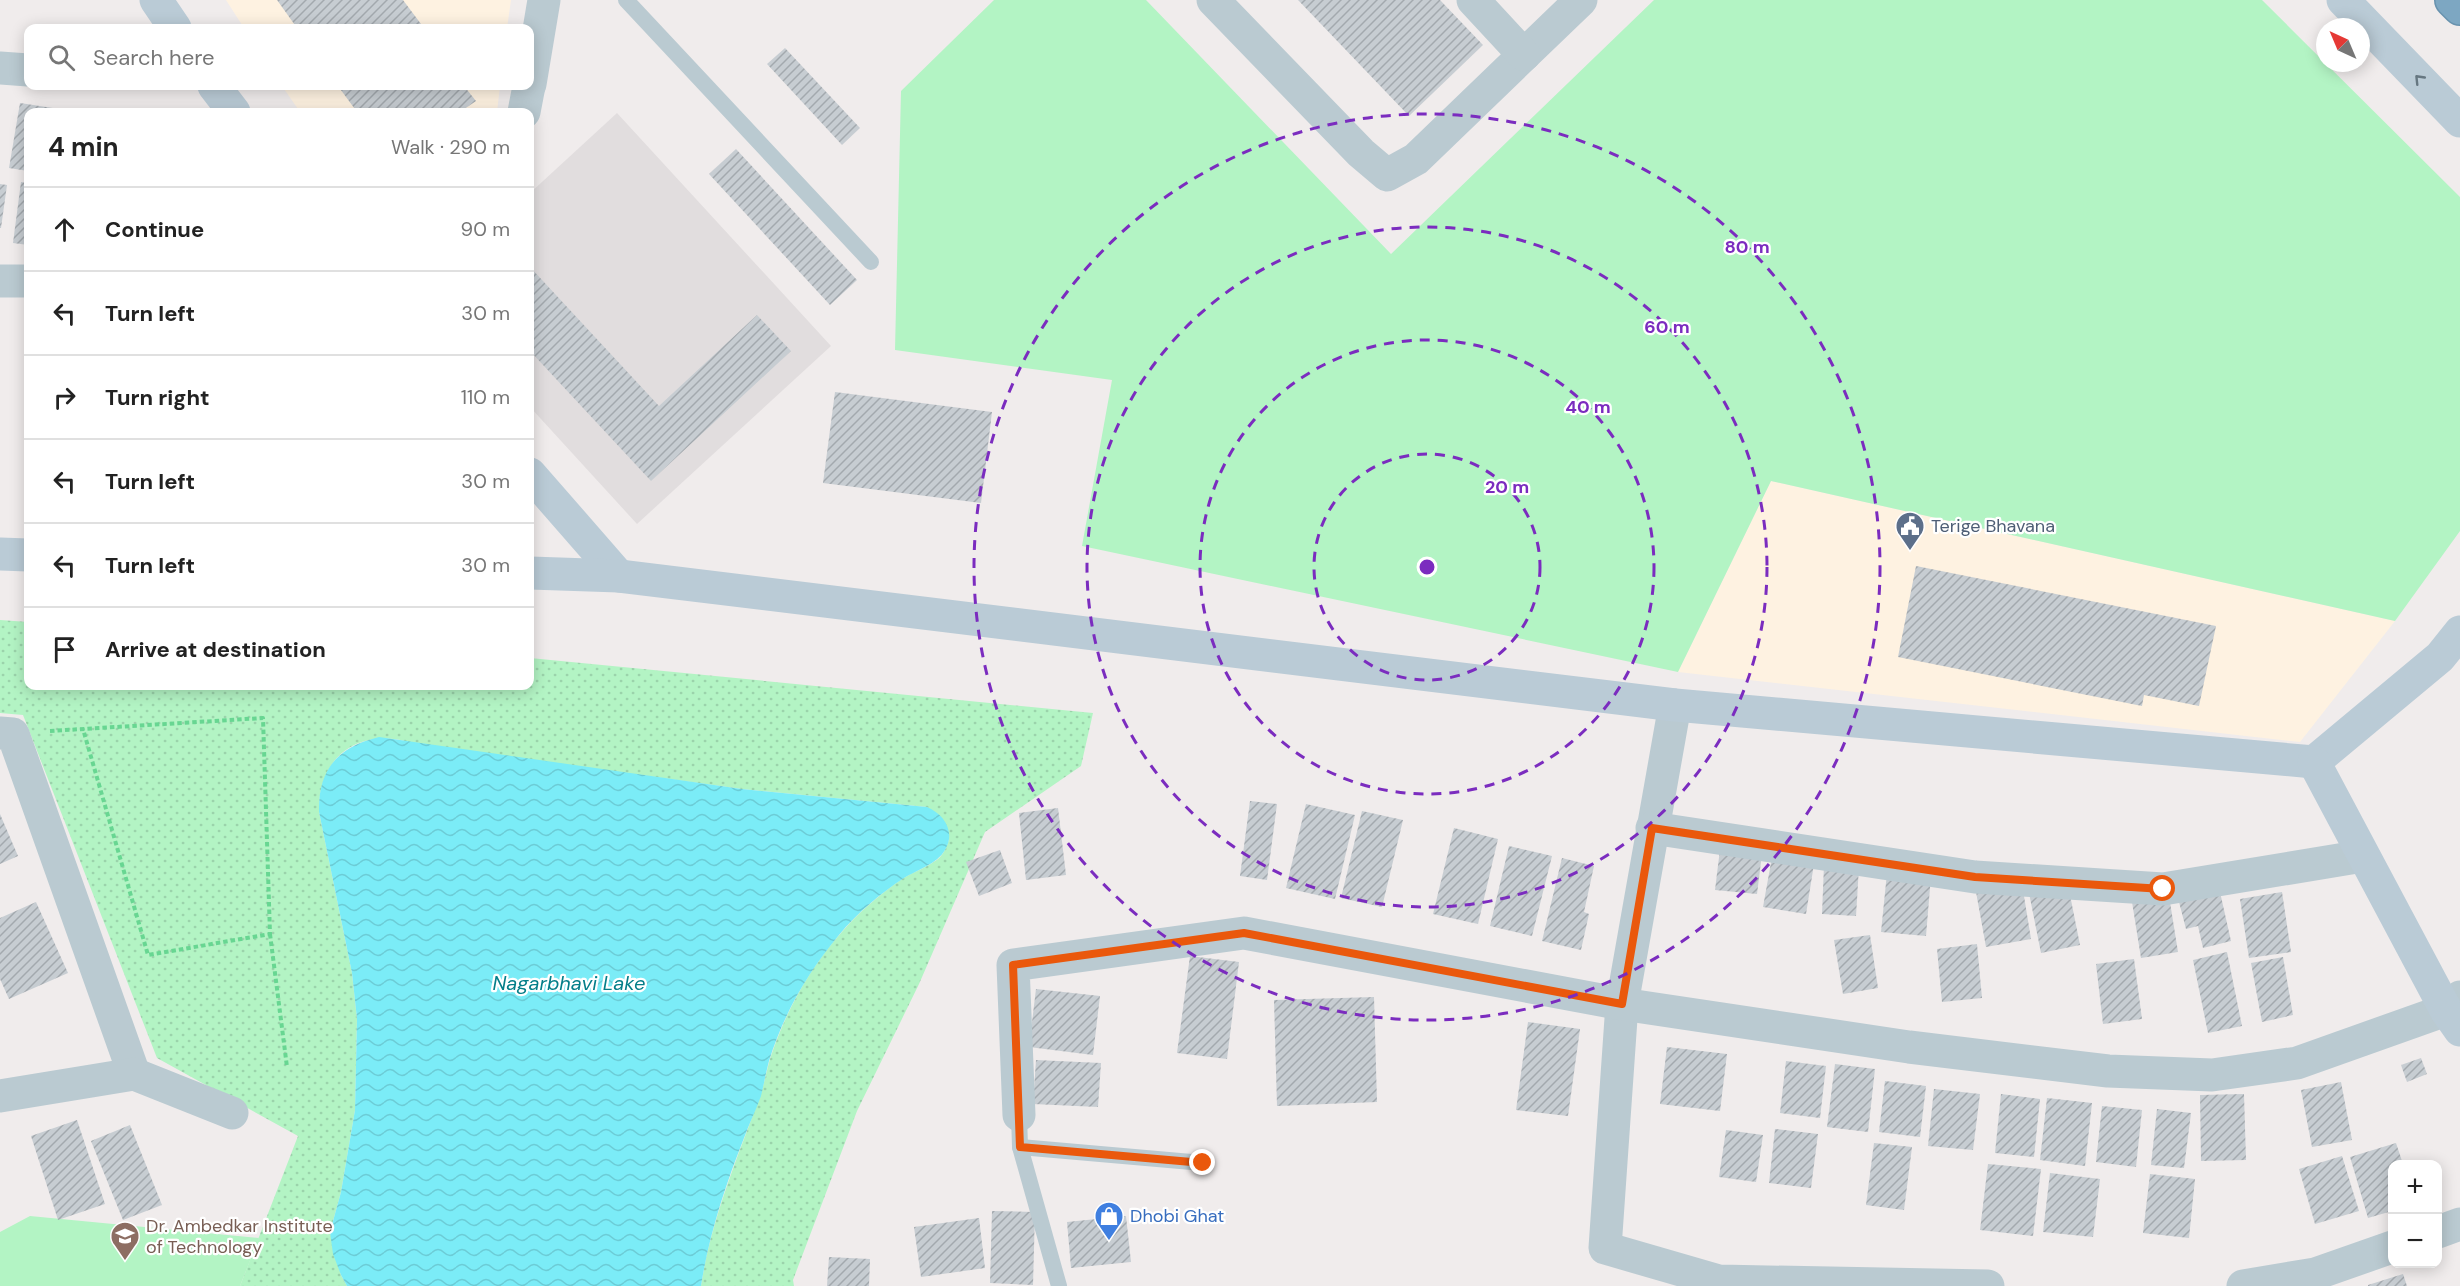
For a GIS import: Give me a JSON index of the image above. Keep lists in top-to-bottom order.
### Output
{
  "water": ["Nagarbhavi Lake"],
  "places": {
    "public building": ["Terige Bhavana"],
    "shop": ["Dhobi Ghat"],
    "school or university": ["Dr. Ambedkar Institute of Technology"]
  },
  "north": "top left",
  "page": {
    "search": "Search here",
    "heading": ["4 min", "Walk · 290 m"],
    "list": [
      ["Continue", "90 m"],
      ["Turn left", "30 m"],
      ["Turn right", "110 m"],
      ["Turn left", "30 m"],
      ["Turn left", "30 m"],
      "Arrive at destination"
    ],
    "map_buttons": ["+", "−"]
  },
  "rings": [
    "80 m",
    "60 m",
    "40 m",
    "20 m"
  ]
}
